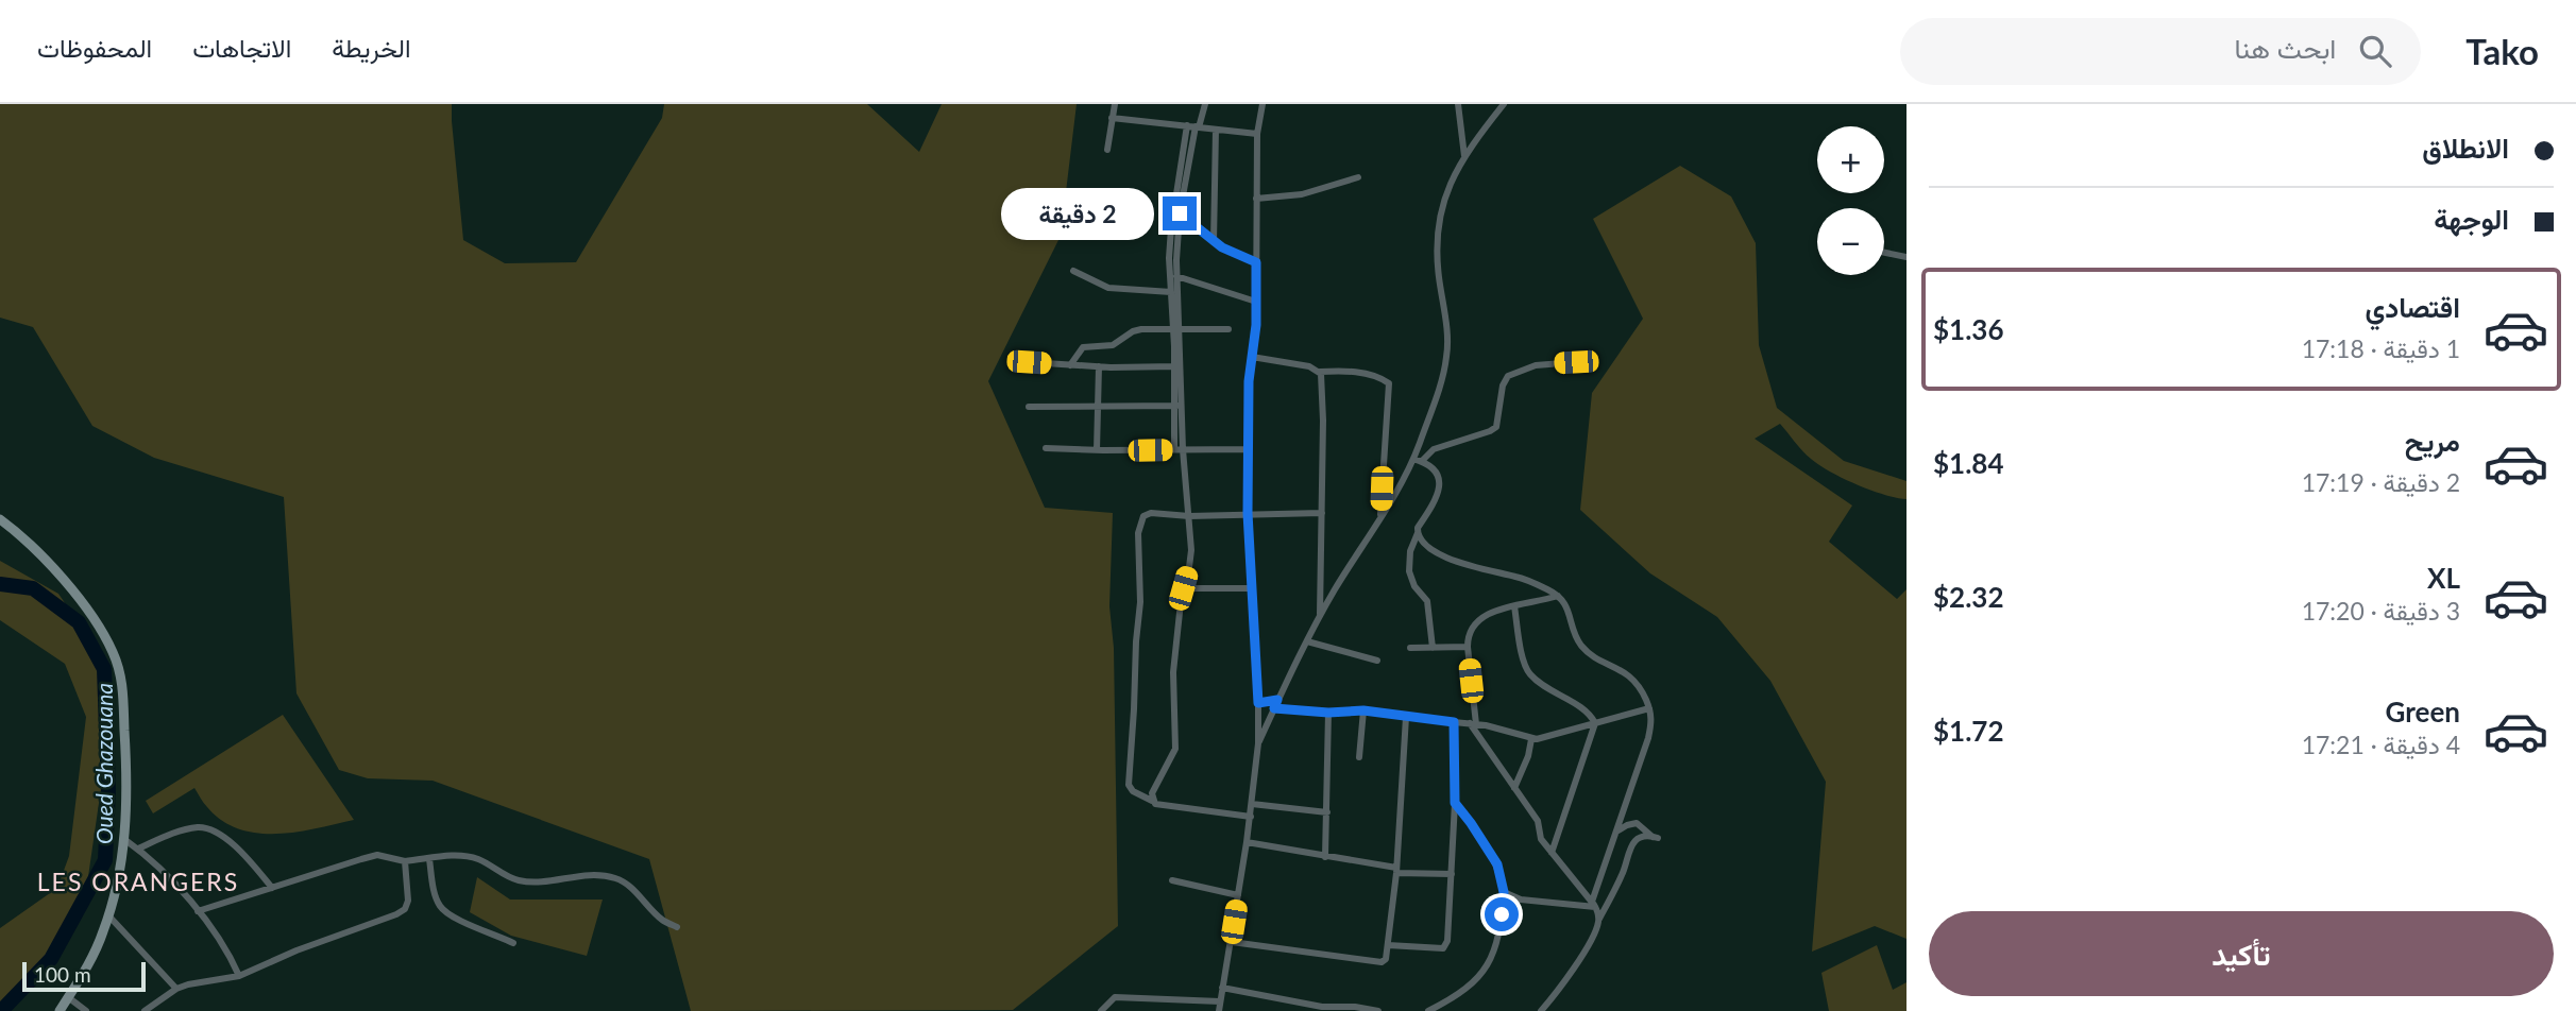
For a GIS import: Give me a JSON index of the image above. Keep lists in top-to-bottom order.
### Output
{
  "districts": ["LES ORANGERS"],
  "water": ["Oued Ghazouana"],
  "scale_bar": "100 m",
  "page": {
    "header": "Tako",
    "search": "ابحث هنا",
    "nav": ["الخريطة", "الاتجاهات", "المحفوظات"],
    "banner": ["الانطلاق", "الوجهة"],
    "map_buttons": ["+", "−"],
    "bubble": "2 دقيقة",
    "list": [
      {
        "name": "اقتصادي",
        "note": "1 دقيقة · 17:18",
        "value": "$1.36"
      },
      {
        "name": "مريح",
        "note": "2 دقيقة · 17:19",
        "value": "$1.84"
      },
      {
        "name": "XL",
        "note": "3 دقيقة · 17:20",
        "value": "$2.32"
      },
      {
        "name": "Green",
        "note": "4 دقيقة · 17:21",
        "value": "$1.72"
      }
    ],
    "buttons": "تأكيد",
    "scale": "100 m"
  }
}
